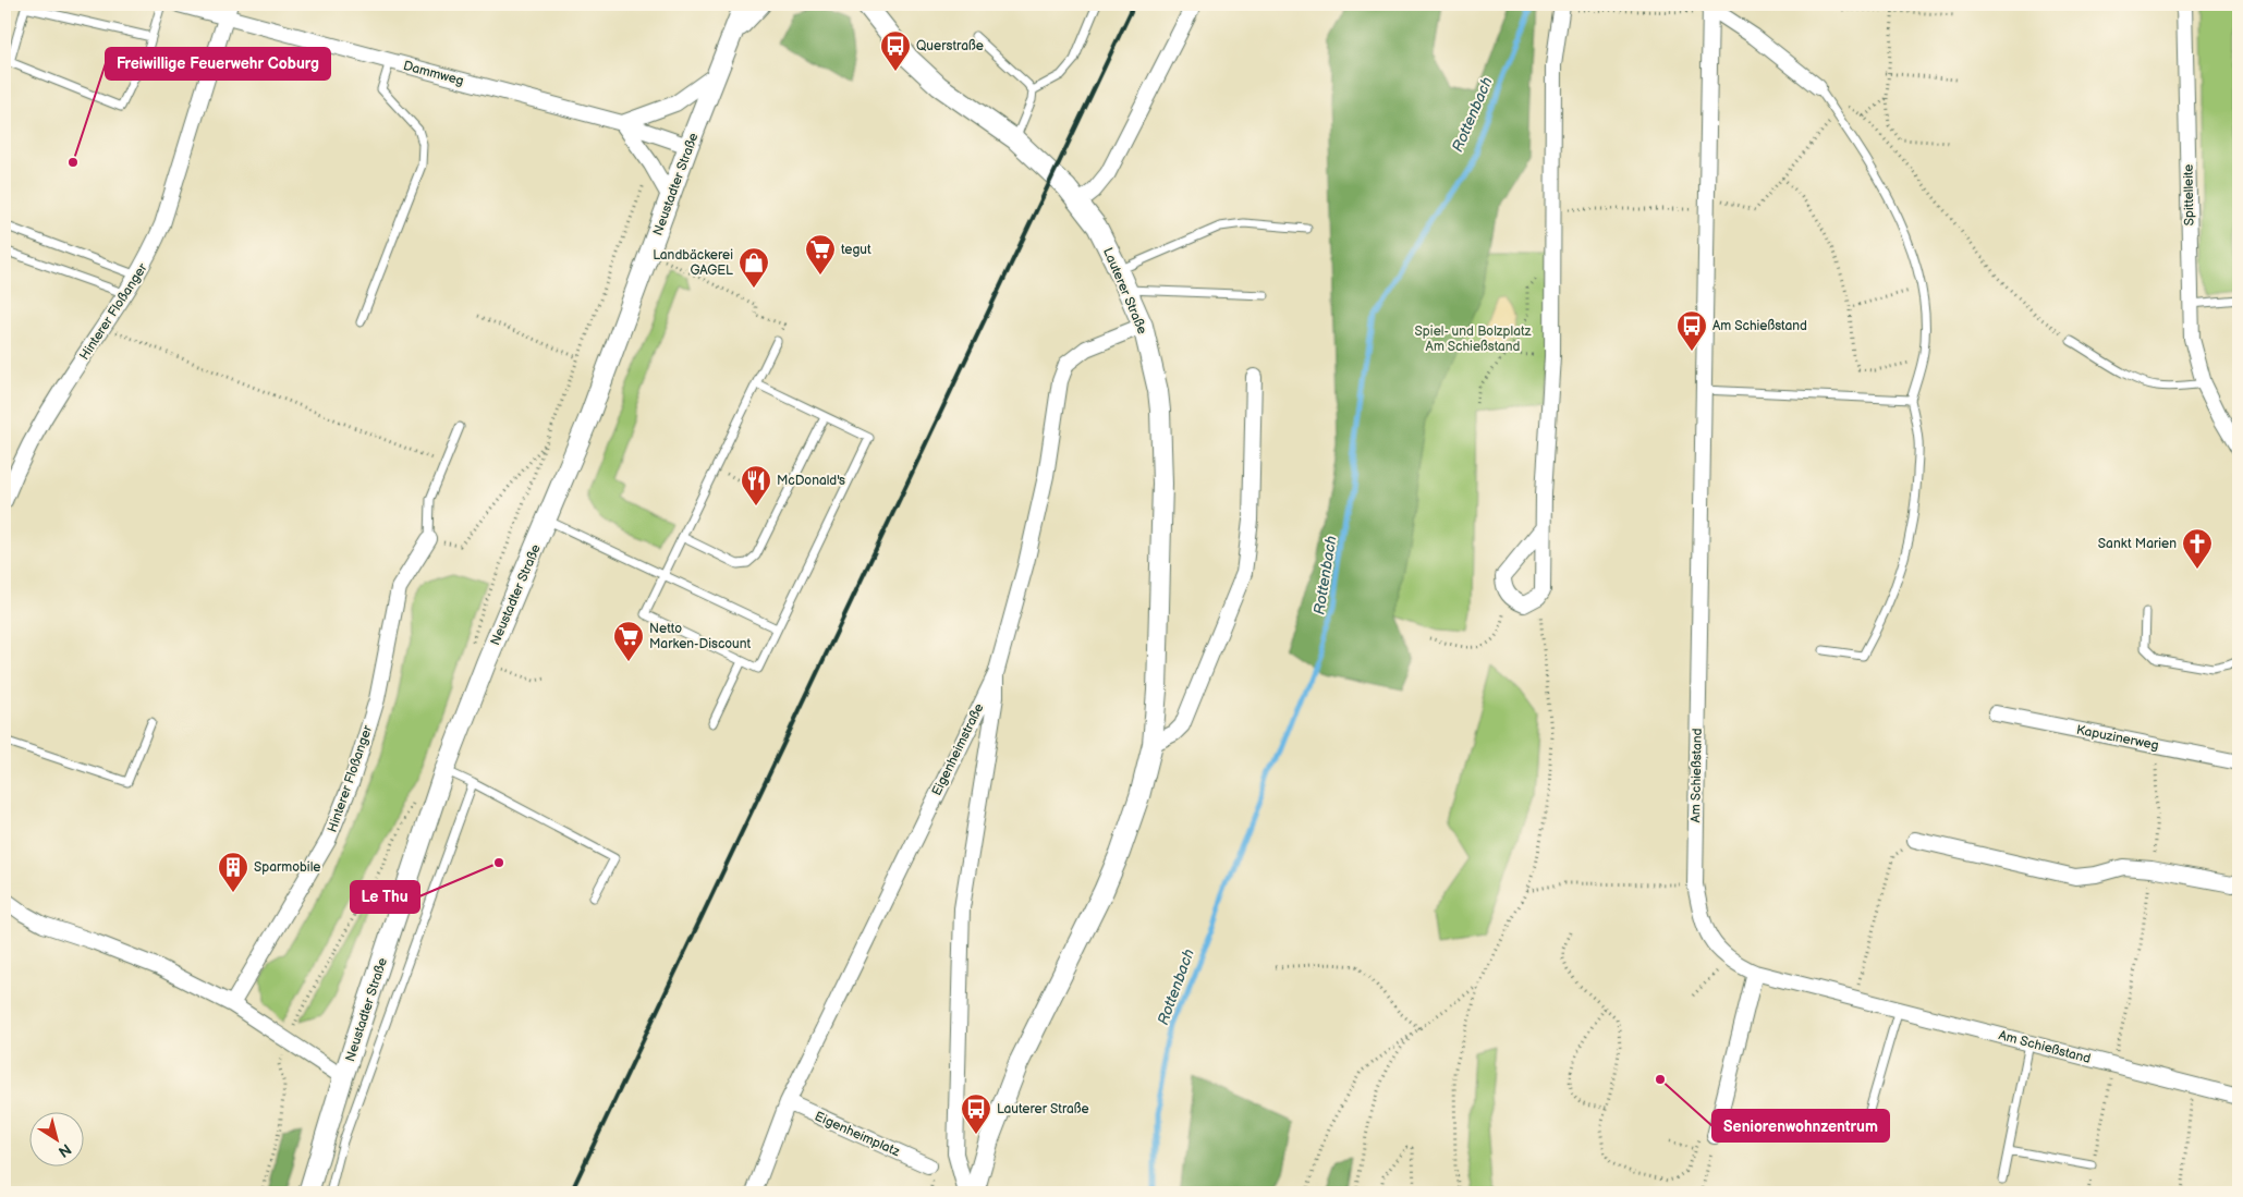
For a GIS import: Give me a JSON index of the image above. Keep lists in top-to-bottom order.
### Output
{
  "streets": {
    "street": [
      "Dammweg",
      "Neustadter Straße",
      "Spittelleite",
      "Lauterer Straße",
      "Hinterer Floßanger",
      "Kapuzinerweg",
      "Eigenheimstraße",
      "Am Schießstand",
      "Eigenheimplatz"
    ]
  },
  "crossings": [
    ["Dammweg", "Neustadter Straße"],
    ["Dammweg", "Hinterer Floßanger"],
    ["Lauterer Straße", "Eigenheimstraße"],
    ["Eigenheimstraße", "Eigenheimplatz"]
  ],
  "water": ["Rottenbach"],
  "parks": ["Spiel- und Bolzplatz Am Schießstand"],
  "places": {
    "bus stop": ["Querstraße", "Am Schießstand", "Lauterer Straße"],
    "other": ["Freiwillige Feuerwehr Coburg", "Le Thu", "Seniorenwohnzentrum"],
    "supermarket": ["tegut", "Netto Marken-Discount"],
    "shop": ["Landbäckerei GAGEL"],
    "restaurant": ["McDonald's"],
    "church": ["Sankt Marien"],
    "building": ["Sparmobile"]
  },
  "north": "bottom right"
}
